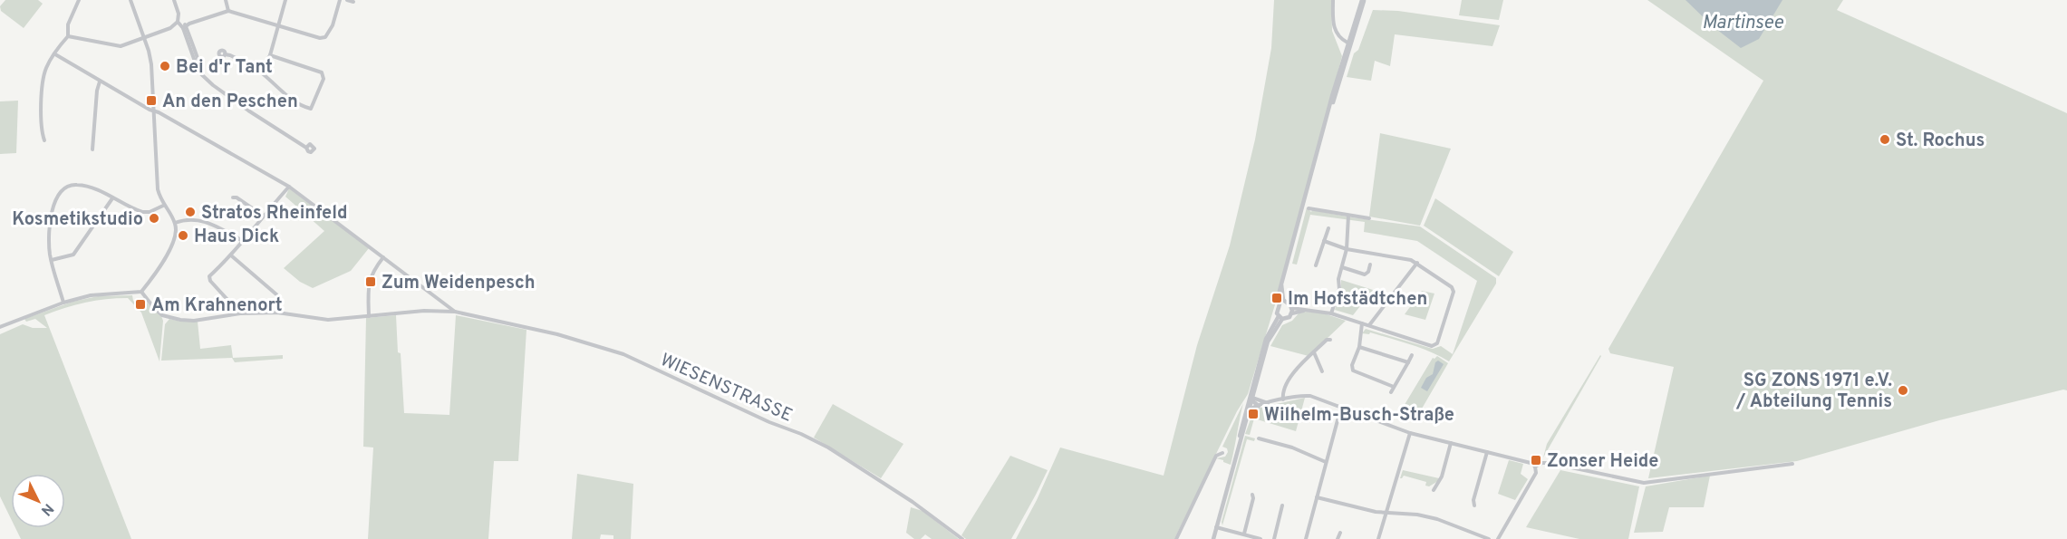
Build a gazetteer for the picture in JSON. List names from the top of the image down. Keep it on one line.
{"streets":{"street":["WIESENSTRASSE"]},"water":["Martinsee"],"places":{"other":["Bei d'r Tant","St. Rochus","Stratos Rheinfeld","Kosmetikstudio","Haus Dick","SG ZONS 1971 e.V. / Abteilung Tennis"],"transit":["An den Peschen","Zum Weidenpesch","Im Hofstädtchen","Am Krahnenort","Wilhelm-Busch-Straße","Zonser Heide"]},"north":"bottom right"}
